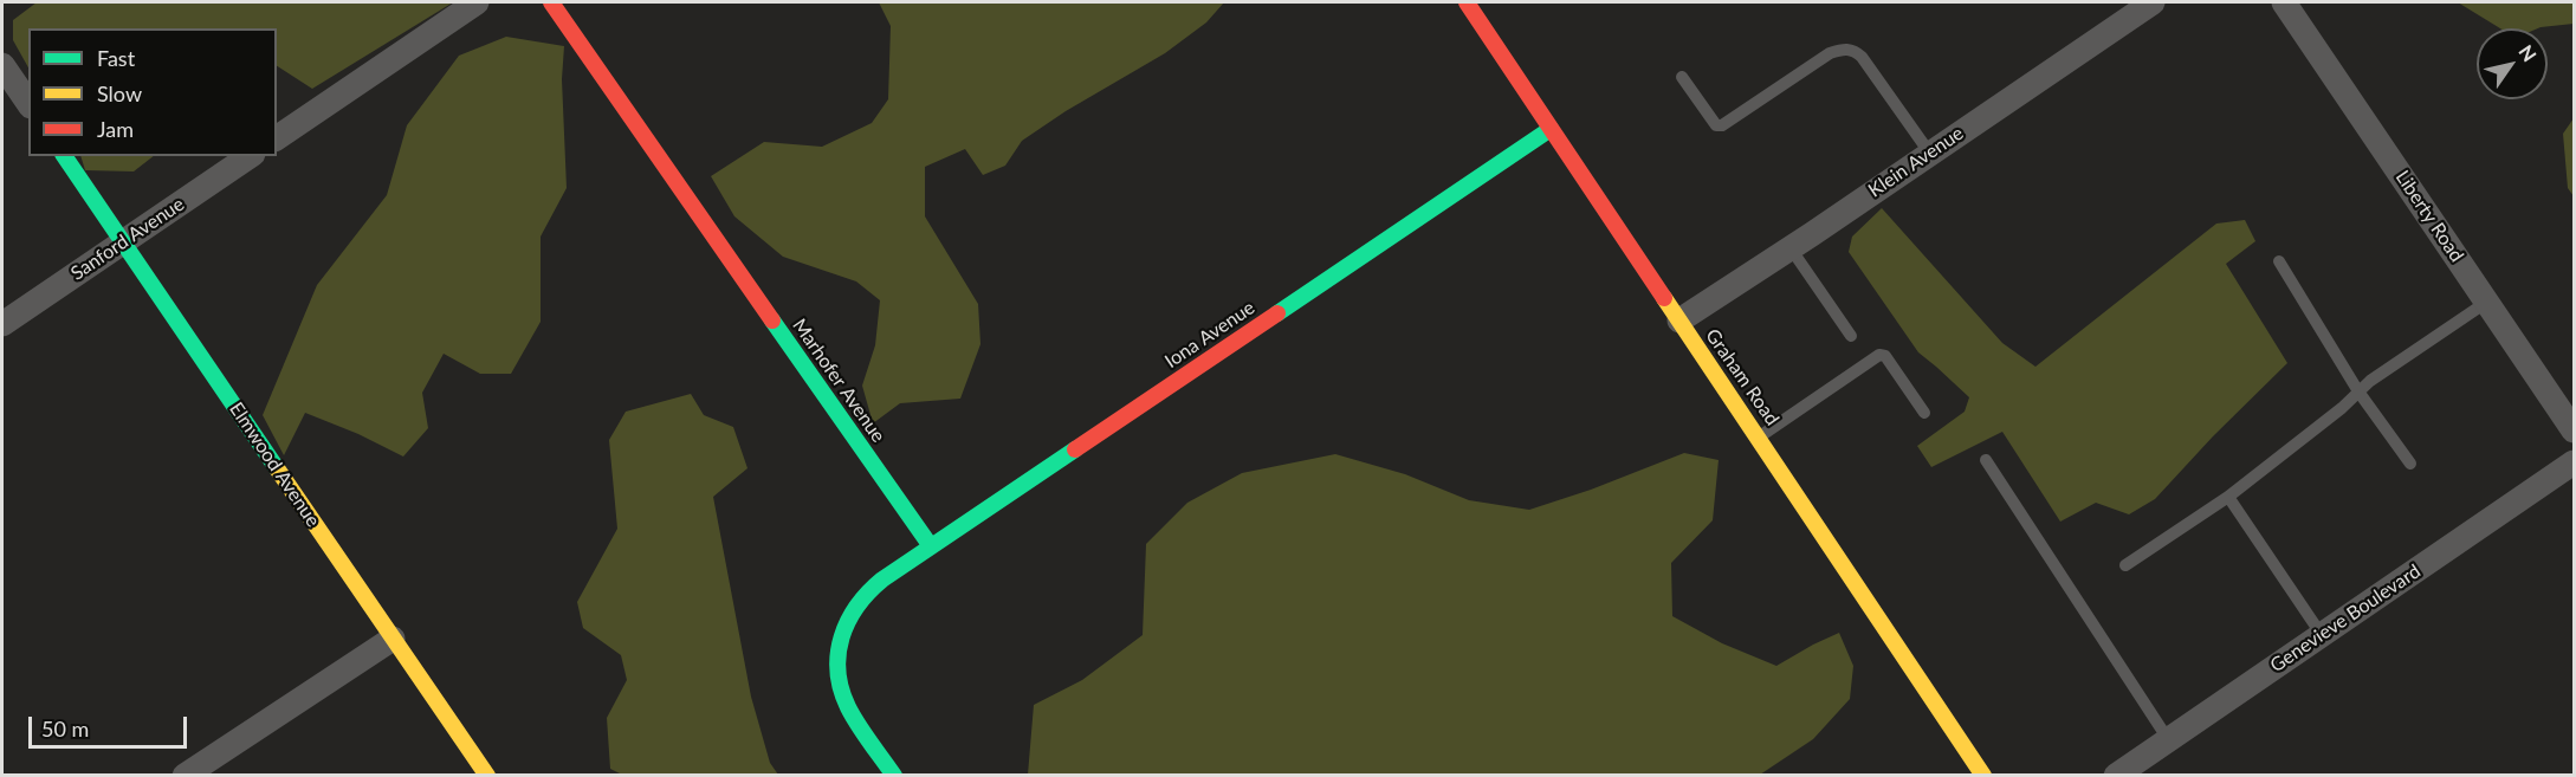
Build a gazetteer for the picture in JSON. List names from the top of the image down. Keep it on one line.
{"streets":{"street":["Klein Avenue","Liberty Road","Sanford Avenue","Iona Avenue","Graham Road","Marhofer Avenue","Elmwood Avenue","Genevieve Boulevard"]},"crossings":[["Klein Avenue","Graham Road"],["Sanford Avenue","Elmwood Avenue"],["Iona Avenue","Graham Road"],["Iona Avenue","Marhofer Avenue"]],"legend":["Fast","Slow","Jam"],"scale_bar":"50 m","north":"top right"}
